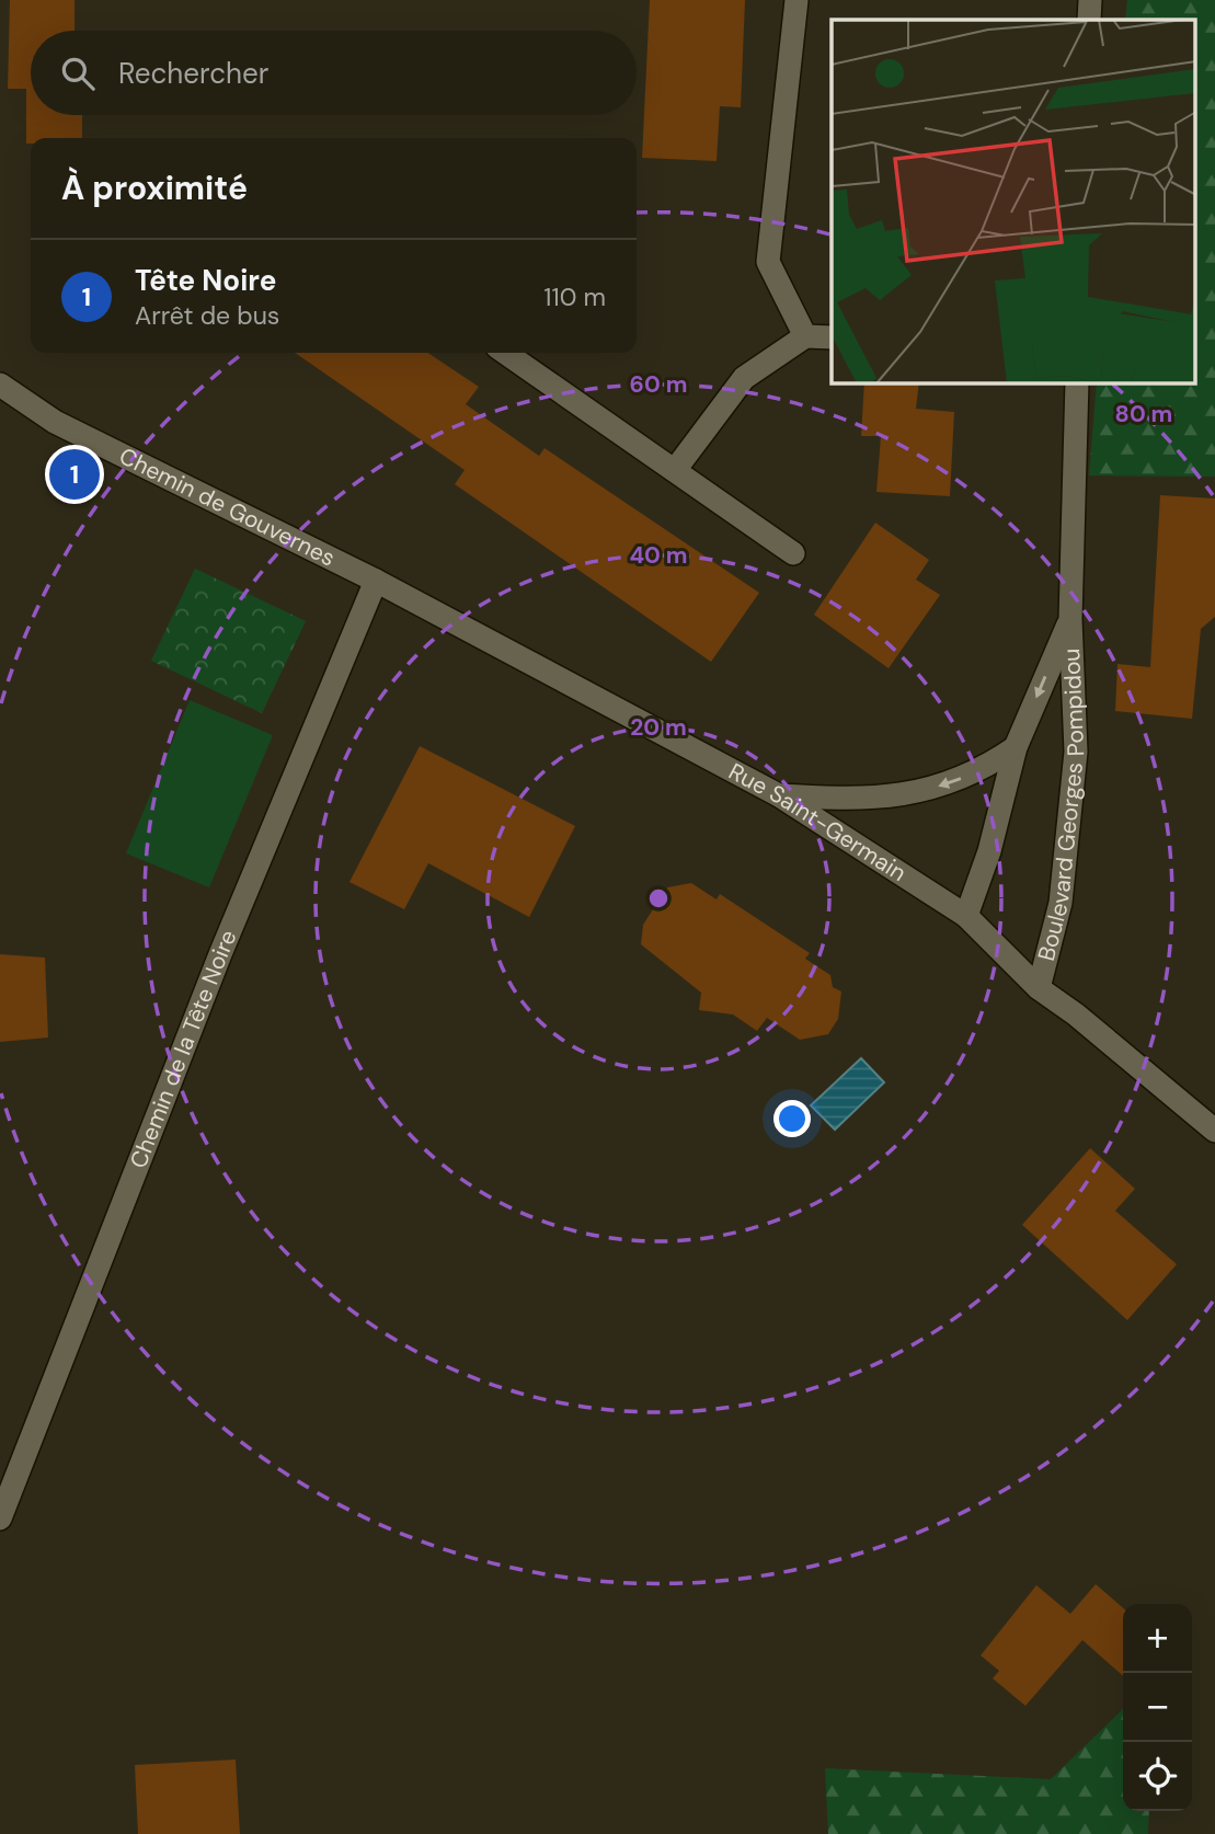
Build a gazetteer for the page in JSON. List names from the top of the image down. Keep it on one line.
{"streets":{"street":["Chemin de Gouvernes","Boulevard Georges Pompidou","Rue Saint-Germain","Chemin de la Tête Noire"]},"crossings":[["Chemin de Gouvernes","Rue Saint-Germain"],["Chemin de Gouvernes","Chemin de la Tête Noire"],["Boulevard Georges Pompidou","Rue Saint-Germain"],["Rue Saint-Germain","Chemin de la Tête Noire"]],"page":{"search":"Rechercher","heading":"À proximité","list":[{"mark":"1","name":"Tête Noire","note":"Arrêt de bus","value":"110 m"}],"pins":"1","map_buttons":["+","−"]},"rings":["60 m","80 m","40 m","20 m"]}
